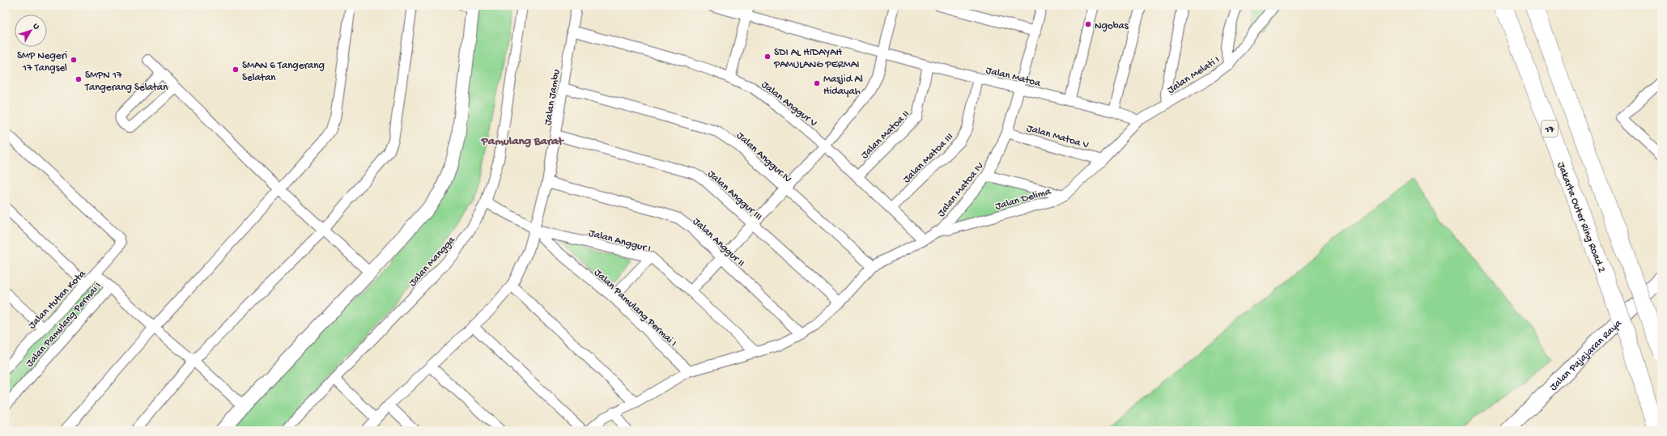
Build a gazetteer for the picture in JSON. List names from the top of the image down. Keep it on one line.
{"streets":{"highway":["17","Jakarta Outer Ring Road 2"],"main road":["Jalan Pajajaran Raya"],"street":["Jalan Melati I","Jalan Matoa","Jalan Jambu","Jalan Anggur V","Jalan Matoa II","Jalan Matoa V","Jalan Anggur IV","Jalan Matoa III","Jalan Matoa IV","Jalan Anggur III","Jalan Delima","Jalan Anggur I","Jalan Anggur II","Jalan Mangga","Jalan Hutan Kota","Jalan Pamulang Permai I"]},"crossings":[["Jalan Melati I","Jalan Matoa"],["Jalan Melati I","Jalan Delima"],["Jalan Matoa","Jalan Matoa II"],["Jalan Matoa","Jalan Matoa III"],["Jalan Matoa","Jalan Matoa IV"],["Jalan Matoa","Jalan Delima"],["Jalan Jambu","Jalan Anggur V"],["Jalan Jambu","Jalan Anggur IV"],["Jalan Jambu","Jalan Anggur III"],["Jalan Jambu","Jalan Anggur I"],["Jalan Jambu","Jalan Anggur II"],["Jalan Jambu","Jalan Pamulang Permai I"],["Jalan Anggur V","Jalan Matoa II"],["Jalan Anggur V","Jalan Matoa III"],["Jalan Anggur V","Jalan Delima"],["Jalan Matoa V","Jalan Matoa IV"],["Jalan Matoa V","Jalan Delima"],["Jalan Anggur IV","Jalan Delima"],["Jalan Matoa IV","Jalan Delima"],["Jalan Anggur I","Jalan Pamulang Permai I"]],"districts":["Pamulang Barat"],"places":["Ngobas","SDI AL HIDAYAH PAMULANG PERMAI","SMP Negeri 17 Tangsel","SMAN 6 Tangerang Selatan","SMPN 17 Tangerang Selatan","Masjid Al Hidayah"],"north":"top right"}
